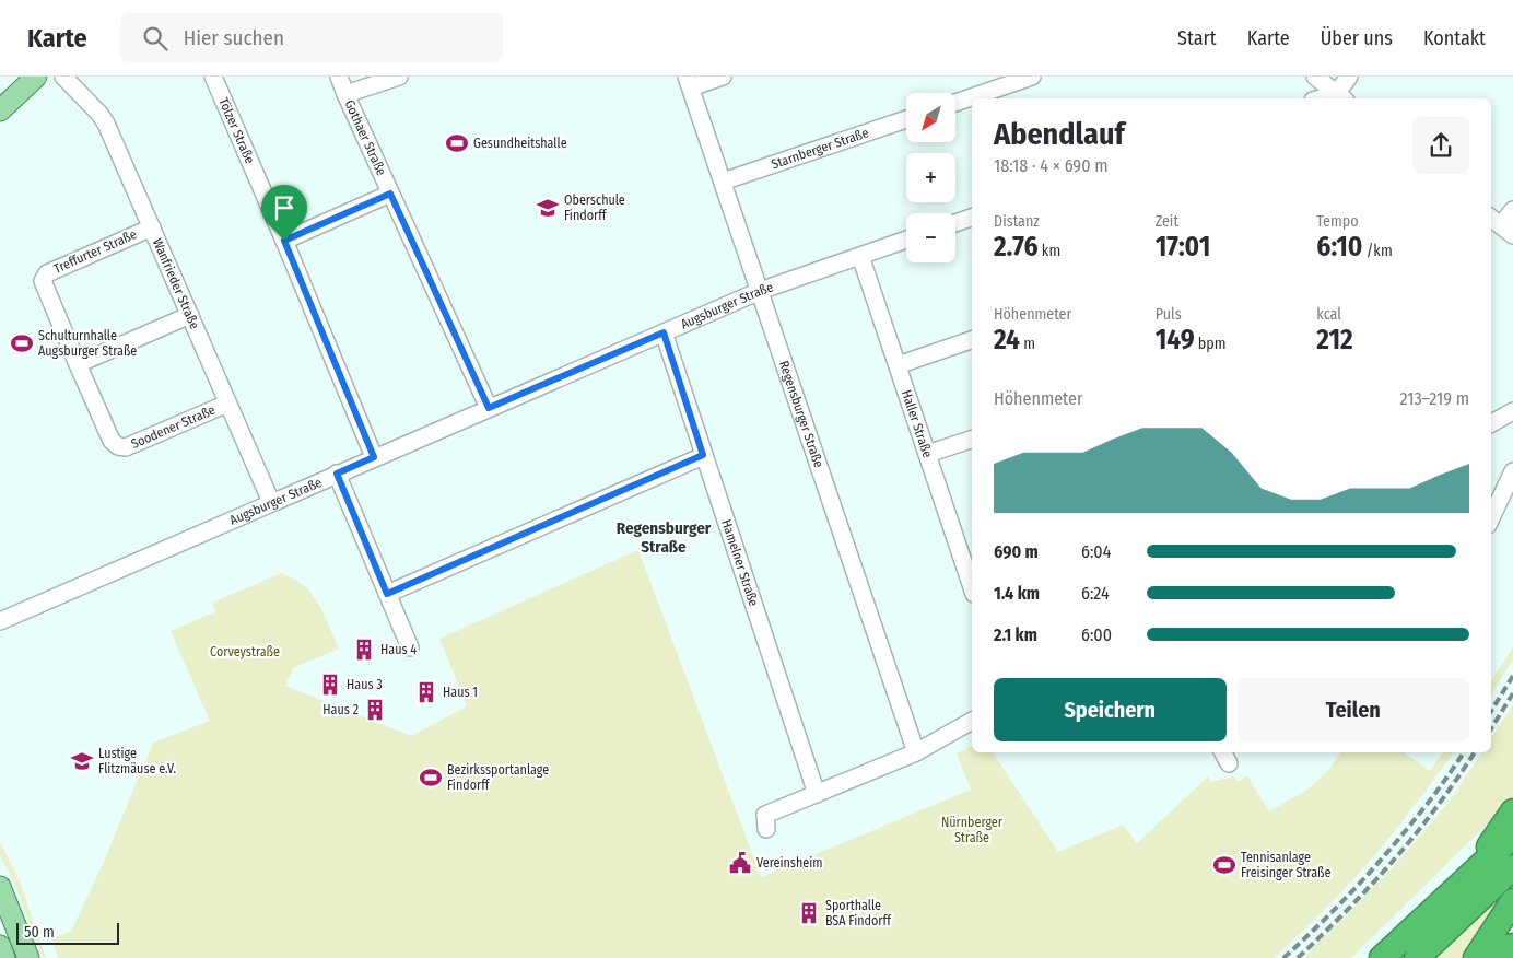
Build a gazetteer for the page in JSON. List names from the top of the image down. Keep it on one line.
{"streets":{"street":["Tölzer Straße","Gothaer Straße","Starnberger Straße","Treffurter Straße","Wanfrieder Straße","Augsburger Straße","Regensburger Straße","Haller Straße","Soodener Straße","Hamelner Straße"]},"crossings":[["Tölzer Straße","Augsburger Straße"],["Gothaer Straße","Augsburger Straße"],["Starnberger Straße","Regensburger Straße"],["Treffurter Straße","Wanfrieder Straße"],["Treffurter Straße","Soodener Straße"],["Wanfrieder Straße","Augsburger Straße"],["Wanfrieder Straße","Soodener Straße"],["Augsburger Straße","Regensburger Straße"],["Augsburger Straße","Haller Straße"],["Augsburger Straße","Hamelner Straße"]],"districts":["Regensburger Straße"],"parks":["Corveystraße","Nürnberger Straße"],"places":{"sports":["Gesundheitshalle","Schulturnhalle Augsburger Straße","Bezirkssportanlage Findorff","Tennisanlage Freisinger Straße"],"school or university":["Oberschule Findorff","Lustige Flitzmäuse e.V."],"building":["Haus 4","Haus 3","Haus 1","Haus 2","Sporthalle BSA Findorff"],"public building":["Vereinsheim"]},"scale_bar":"50 m","north":"bottom left","page":{"header":"Karte","search":"Hier suchen","nav":["Start","Karte","Über uns","Kontakt"],"map_buttons":["+","−"],"heading":["Abendlauf","18:18 · 4 × 690 m"],"stats":[["Distanz","2.76 km"],["Zeit","17:01"],["Tempo","6:10 /km"],["Höhenmeter","24 m"],["Puls","149 bpm"],["kcal","212"]],"chart":["Höhenmeter","213–219 m"],"list":[{"name":"690 m","note":"6:04"},{"name":"1.4 km","note":"6:24"},{"name":"2.1 km","note":"6:00"}],"buttons":["Speichern","Teilen"],"scale":"50 m"}}
